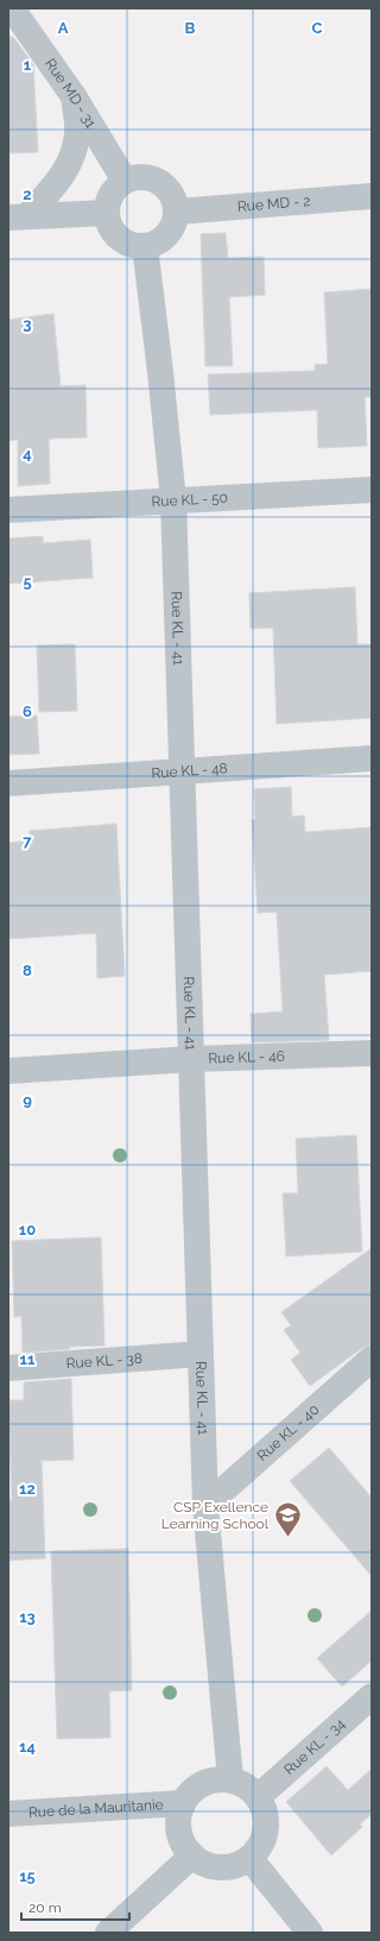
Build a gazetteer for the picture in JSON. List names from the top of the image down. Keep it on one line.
{"streets":{"street":["Rue MD - 31","Rue MD - 2","Rue KL - 50","Rue KL - 41","Rue KL - 48","Rue KL - 46","Rue KL - 38","Rue KL - 40","Rue KL - 34","Rue de la Mauritanie"]},"crossings":[["Rue MD - 31","Rue MD - 2"],["Rue MD - 31","Rue KL - 41"],["Rue MD - 2","Rue KL - 41"],["Rue KL - 50","Rue KL - 41"],["Rue KL - 41","Rue KL - 48"],["Rue KL - 41","Rue KL - 46"],["Rue KL - 41","Rue KL - 38"],["Rue KL - 41","Rue KL - 40"],["Rue KL - 41","Rue KL - 34"],["Rue KL - 41","Rue de la Mauritanie"],["Rue KL - 34","Rue de la Mauritanie"]],"places":{"school or university":["CSP Exellence Learning School"]},"scale_bar":"20 m","grid":{"columns":["A","B","C"],"rows":["1","2","3","4","5","6","7","8","9","10","11","12","13","14","15"]}}
